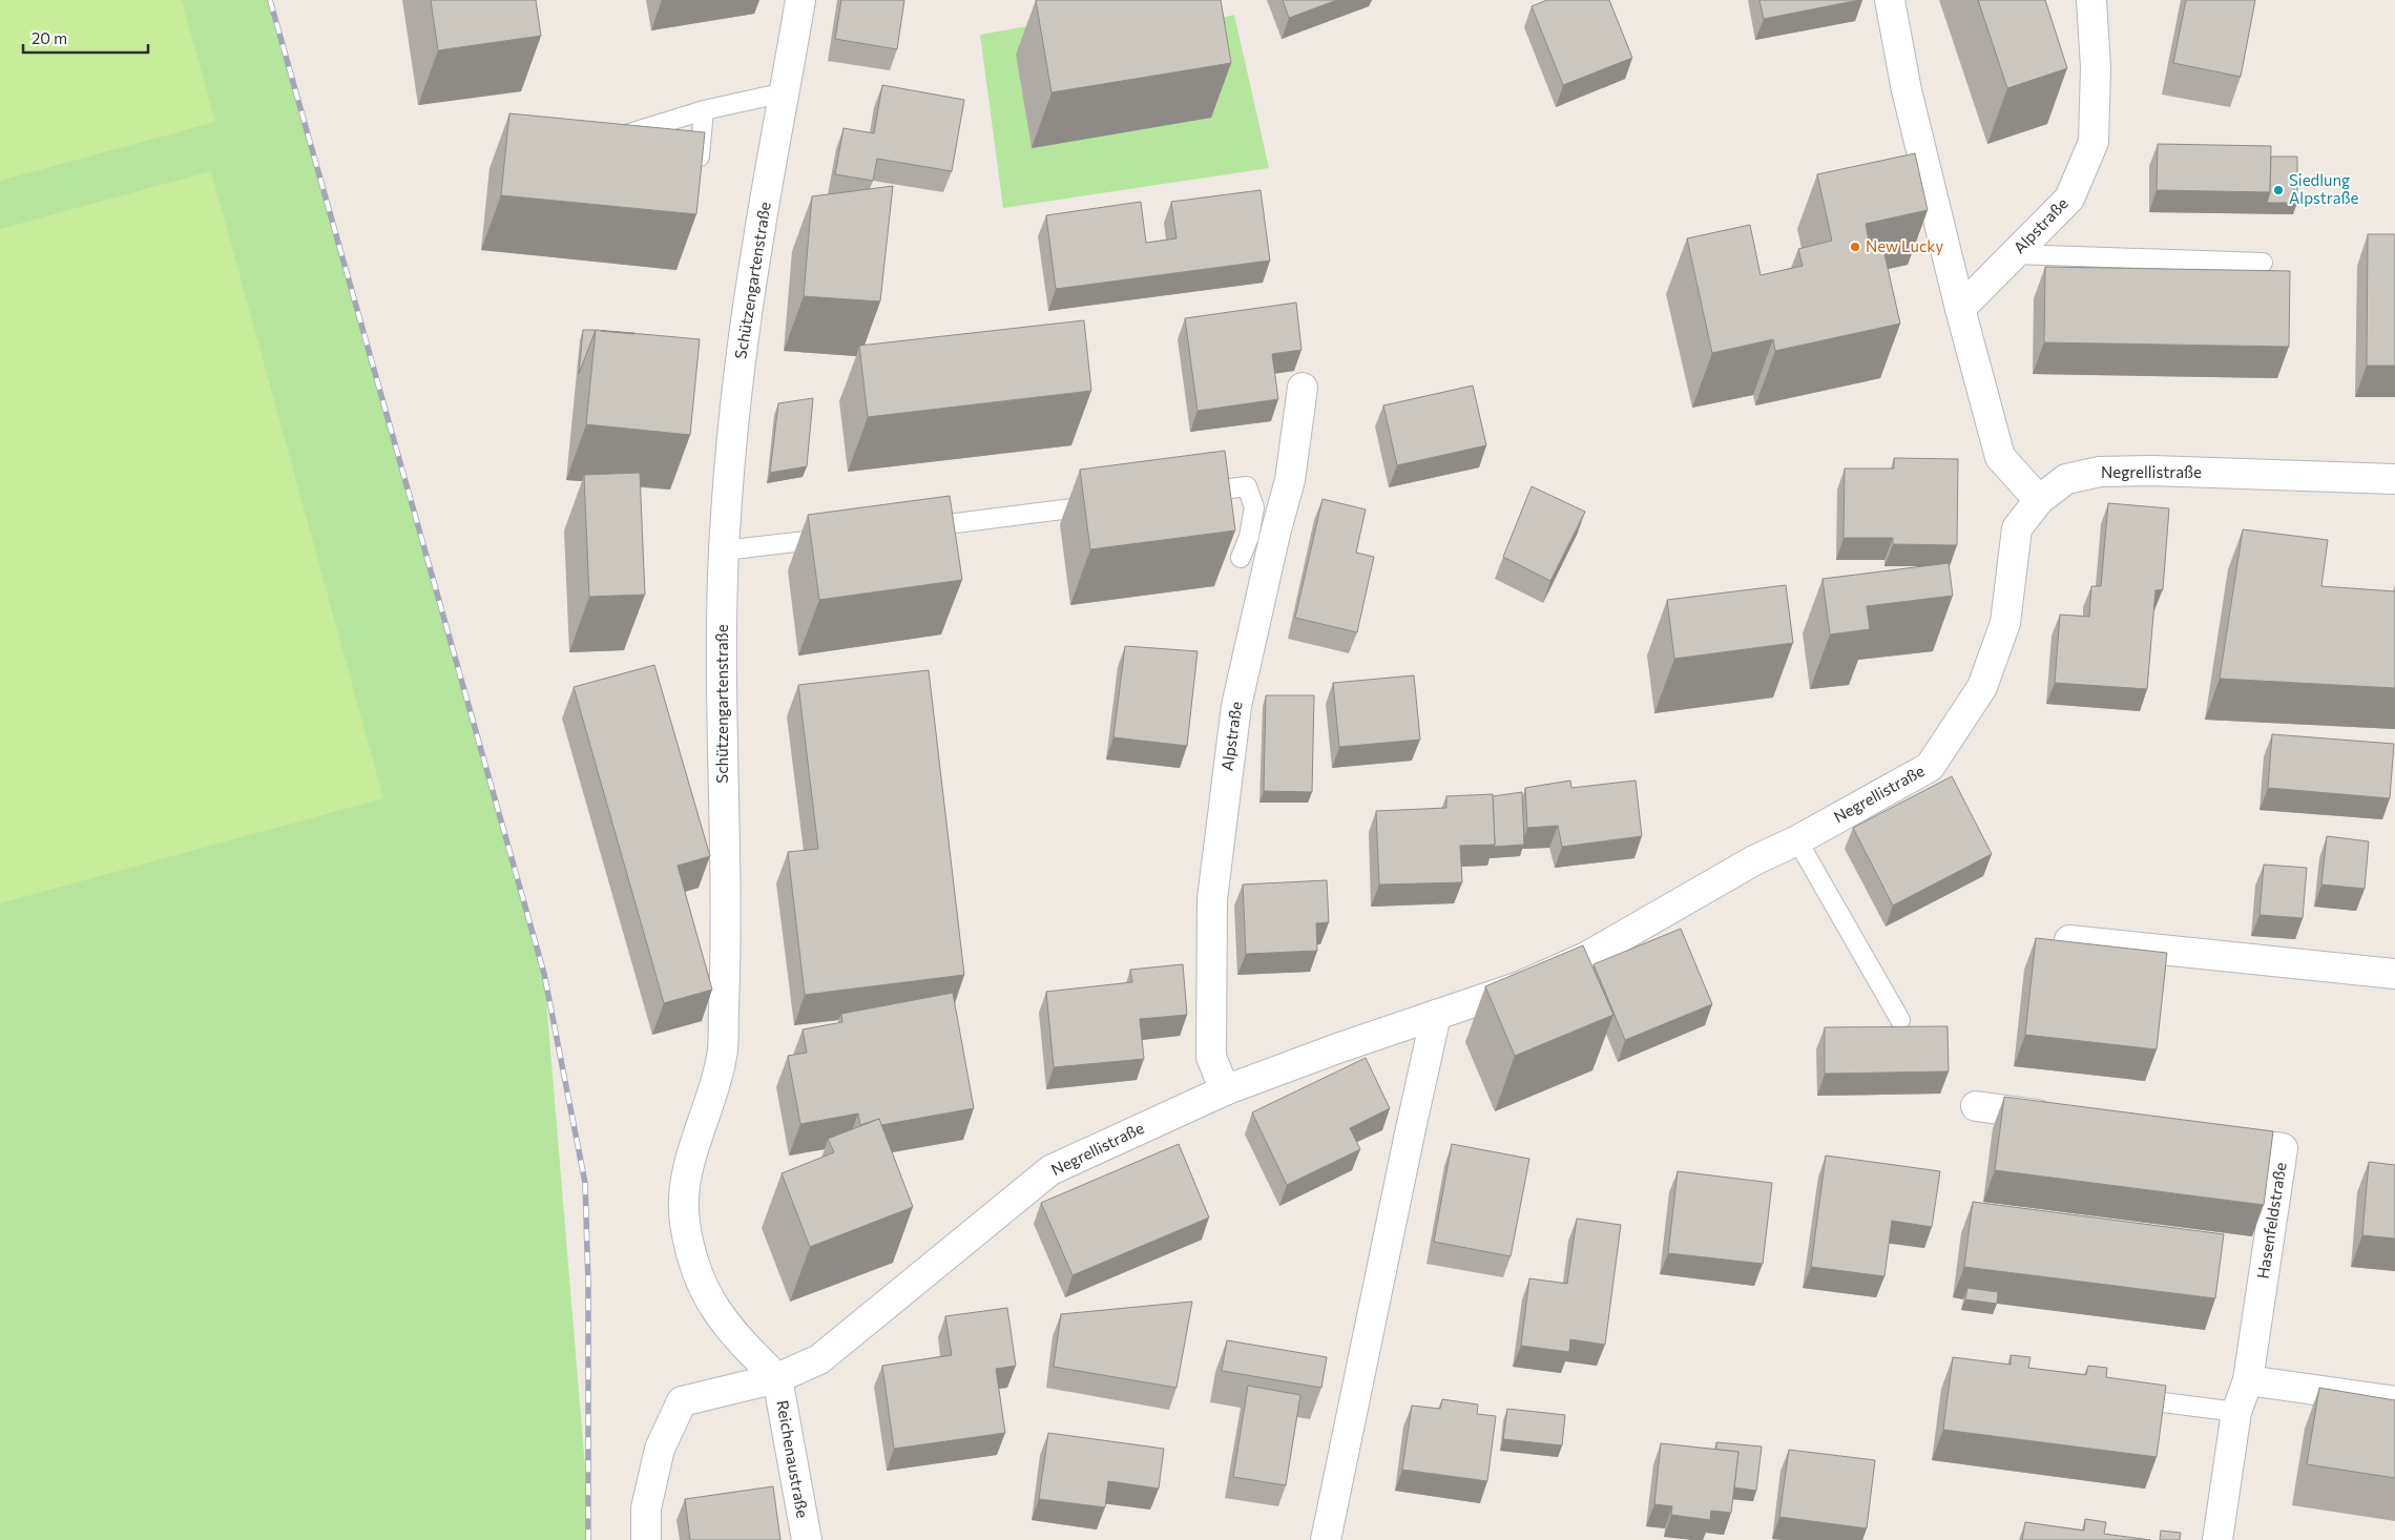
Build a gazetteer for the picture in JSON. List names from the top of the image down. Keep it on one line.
{"streets":{"street":["Alpstraße","Schützengartenstraße","Negrellistraße","Hasenfeldstraße","Reichenaustraße"]},"crossings":[["Alpstraße","Negrellistraße"],["Schützengartenstraße","Negrellistraße"],["Schützengartenstraße","Reichenaustraße"],["Negrellistraße","Reichenaustraße"]],"places":["Siedlung Alpstraße","New Lucky"],"scale_bar":"20 m"}
